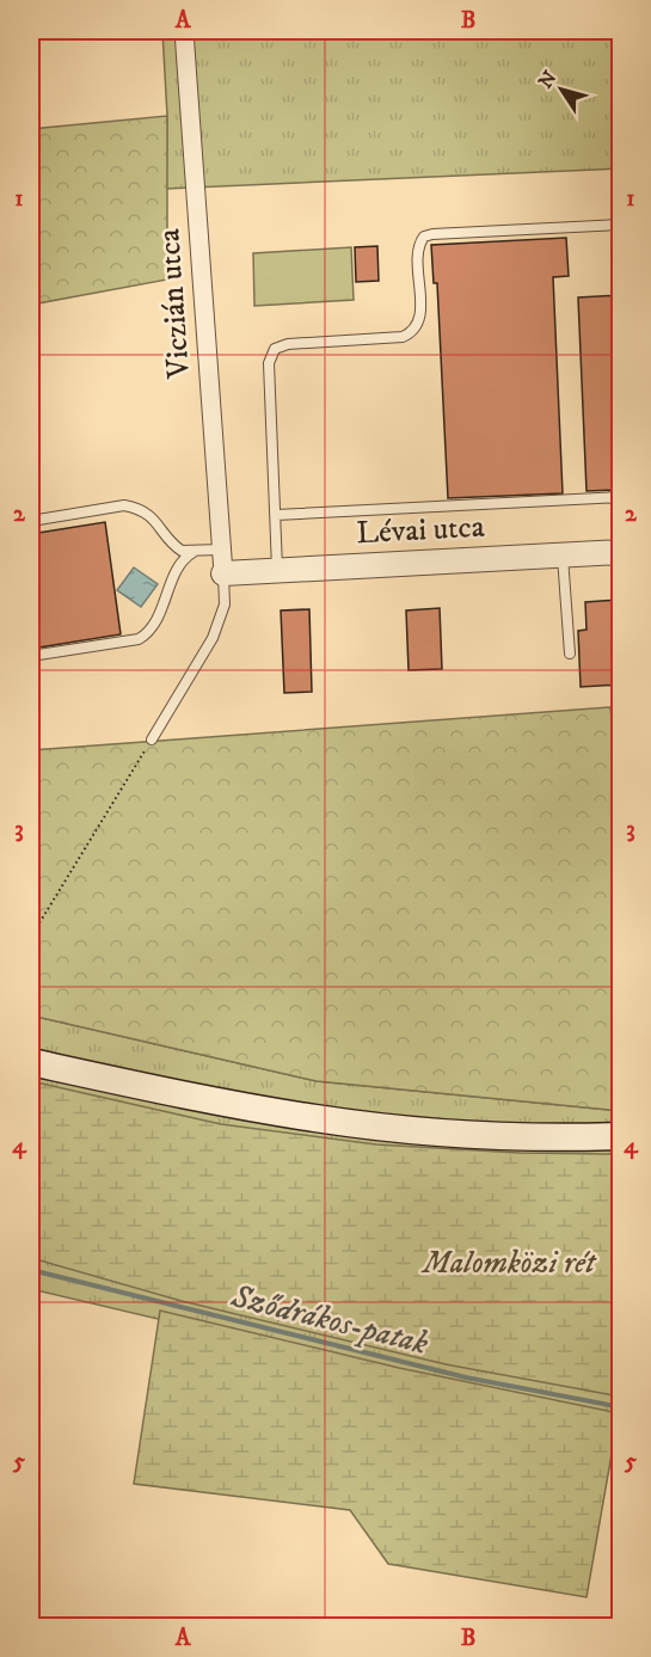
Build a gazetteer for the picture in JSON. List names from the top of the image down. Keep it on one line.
{"streets":{"street":["Viczián utca","Lévai utca"]},"crossings":[["Viczián utca","Lévai utca"]],"water":["Sződrákos-patak"],"parks":["Malomközi rét"],"north":"top left","grid":{"columns":["A","B"],"rows":["1","2","3","4","5"]}}
